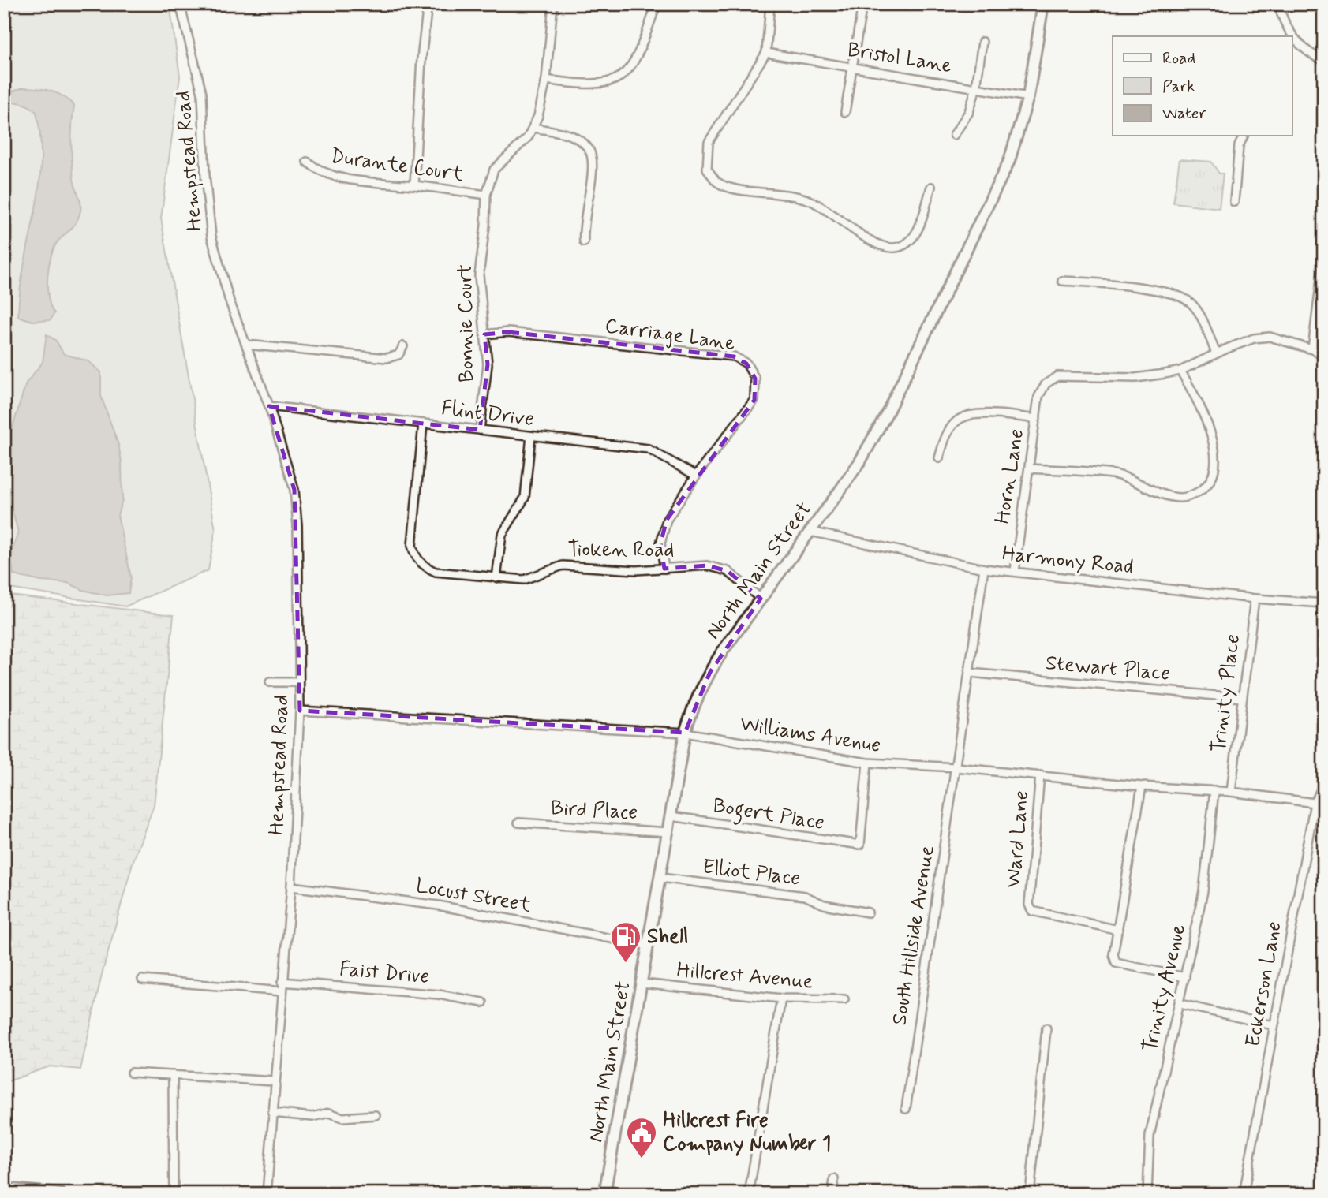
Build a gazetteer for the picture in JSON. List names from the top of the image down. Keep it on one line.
{"streets":{"main road":["North Main Street"],"street":["Bristol Lane","Hempstead Road","Durante Court","Bonnie Court","Carriage Lane","Flint Drive","Horn Lane","Tioken Road","Harmony Road","Stewart Place","Trinity Place","Williams Avenue","Bird Place","Bogert Place","Ward Lane","Elliot Place","Locust Street","South Hillside Avenue","Faist Drive","Hillcrest Avenue","Eckerson Lane","Trinity Avenue"]},"crossings":[["Bristol Lane","North Main Street"],["Hempstead Road","Flint Drive"],["Hempstead Road","Williams Avenue"],["Hempstead Road","Locust Street"],["Hempstead Road","Faist Drive"],["Durante Court","Bonnie Court"],["Bonnie Court","Carriage Lane"],["Bonnie Court","Flint Drive"],["Carriage Lane","Flint Drive"],["Carriage Lane","Tioken Road"],["Flint Drive","Tioken Road"],["Horn Lane","Harmony Road"],["Tioken Road","North Main Street"],["Harmony Road","North Main Street"],["Harmony Road","Trinity Place"],["Harmony Road","South Hillside Avenue"],["North Main Street","Williams Avenue"],["North Main Street","Bird Place"],["North Main Street","Bogert Place"],["North Main Street","Elliot Place"],["North Main Street","Locust Street"],["North Main Street","Hillcrest Avenue"],["Stewart Place","Trinity Place"],["Stewart Place","South Hillside Avenue"],["Trinity Place","Williams Avenue"],["Williams Avenue","Bogert Place"],["Williams Avenue","Ward Lane"],["Williams Avenue","South Hillside Avenue"],["Williams Avenue","Eckerson Lane"],["Williams Avenue","Trinity Avenue"]],"places":{"fuel station":["Shell"],"public building":["Hillcrest Fire Company Number 1"]},"legend":["Road","Park","Water"]}
